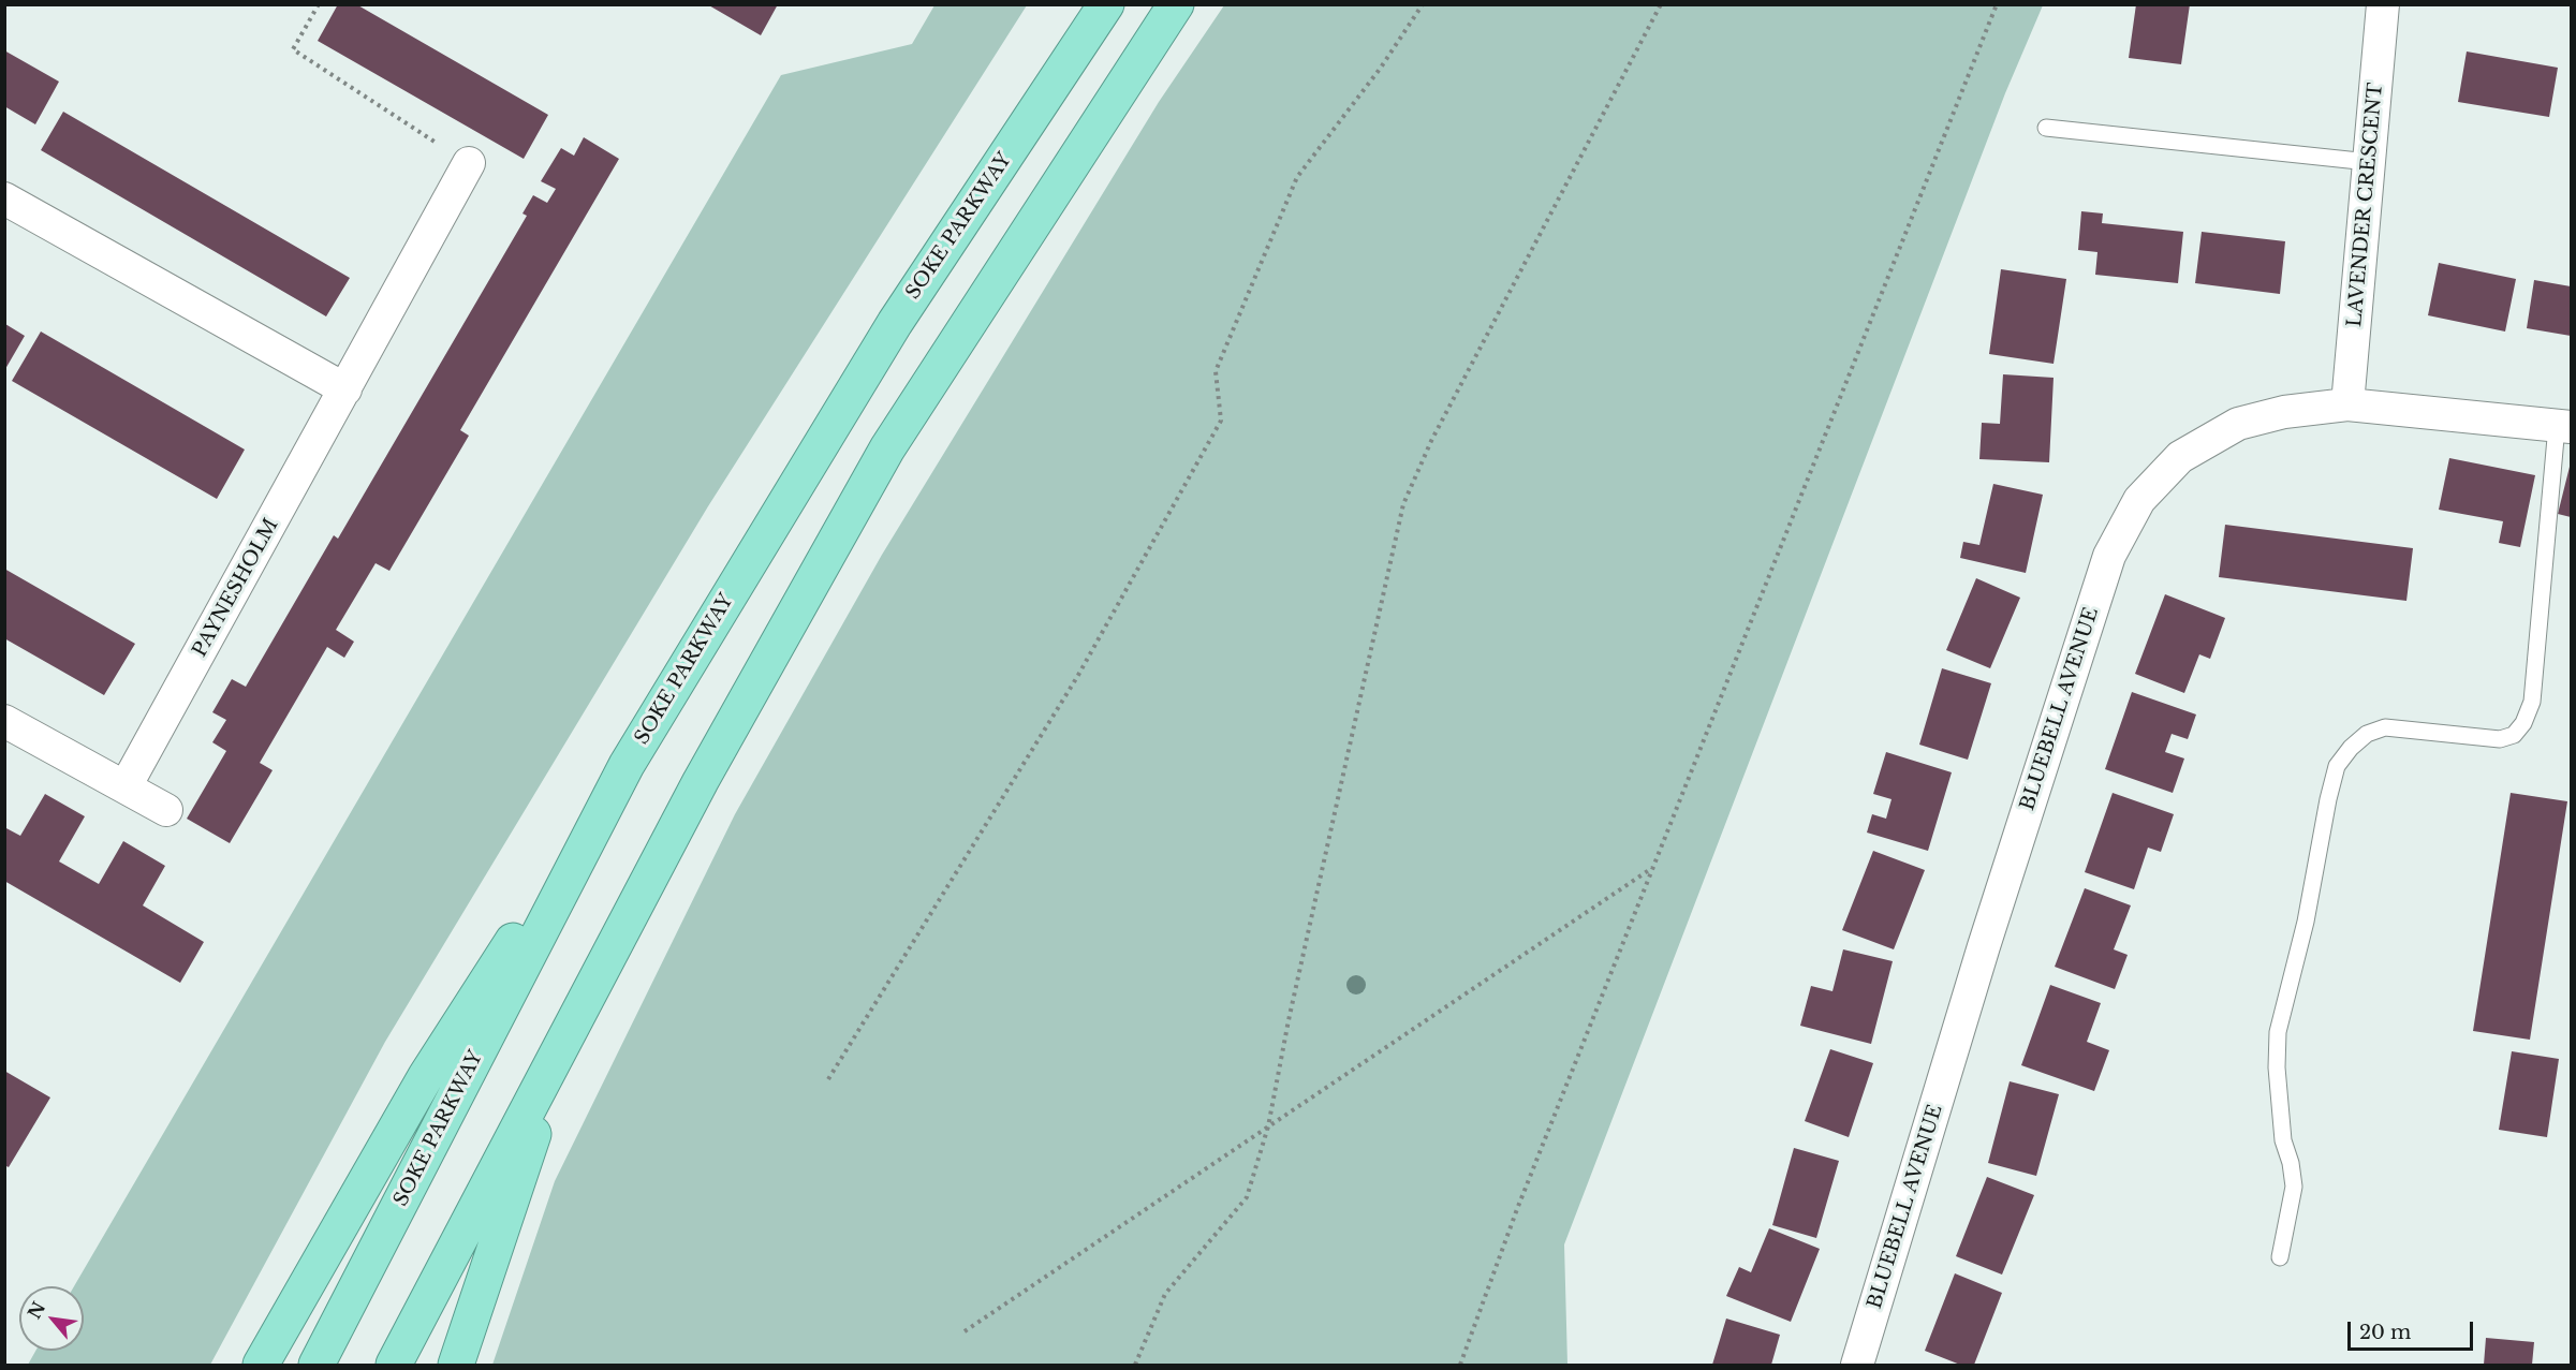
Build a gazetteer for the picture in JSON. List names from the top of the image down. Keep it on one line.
{"streets":{"highway":["SOKE PARKWAY"],"street":["LAVENDER CRESCENT","PAYNESHOLM","BLUEBELL AVENUE"]},"crossings":[["LAVENDER CRESCENT","BLUEBELL AVENUE"]],"scale_bar":"20 m","north":"top left"}
